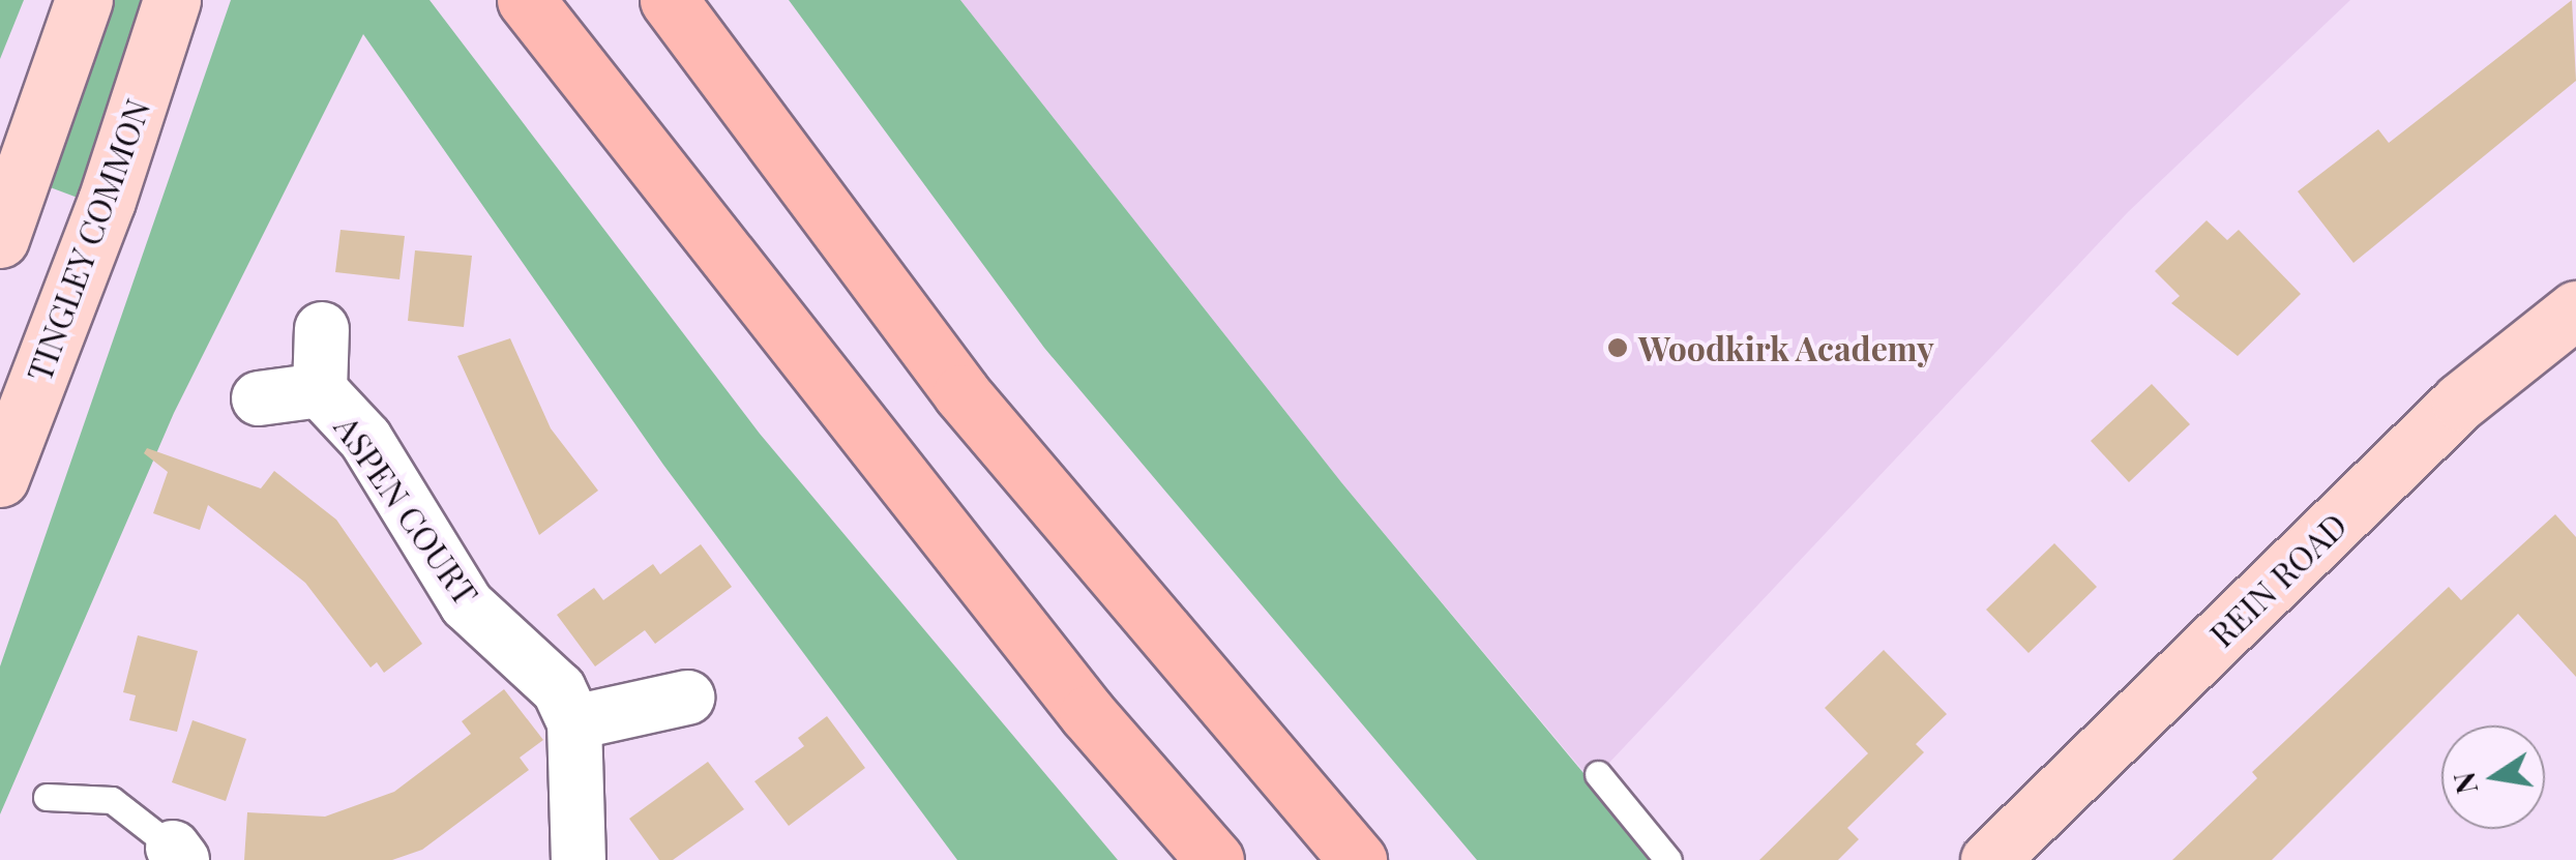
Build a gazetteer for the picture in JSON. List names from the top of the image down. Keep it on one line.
{"streets":{"main road":["TINGLEY COMMON","REIN ROAD"],"street":["ASPEN COURT"]},"places":["Woodkirk Academy"],"north":"left"}
